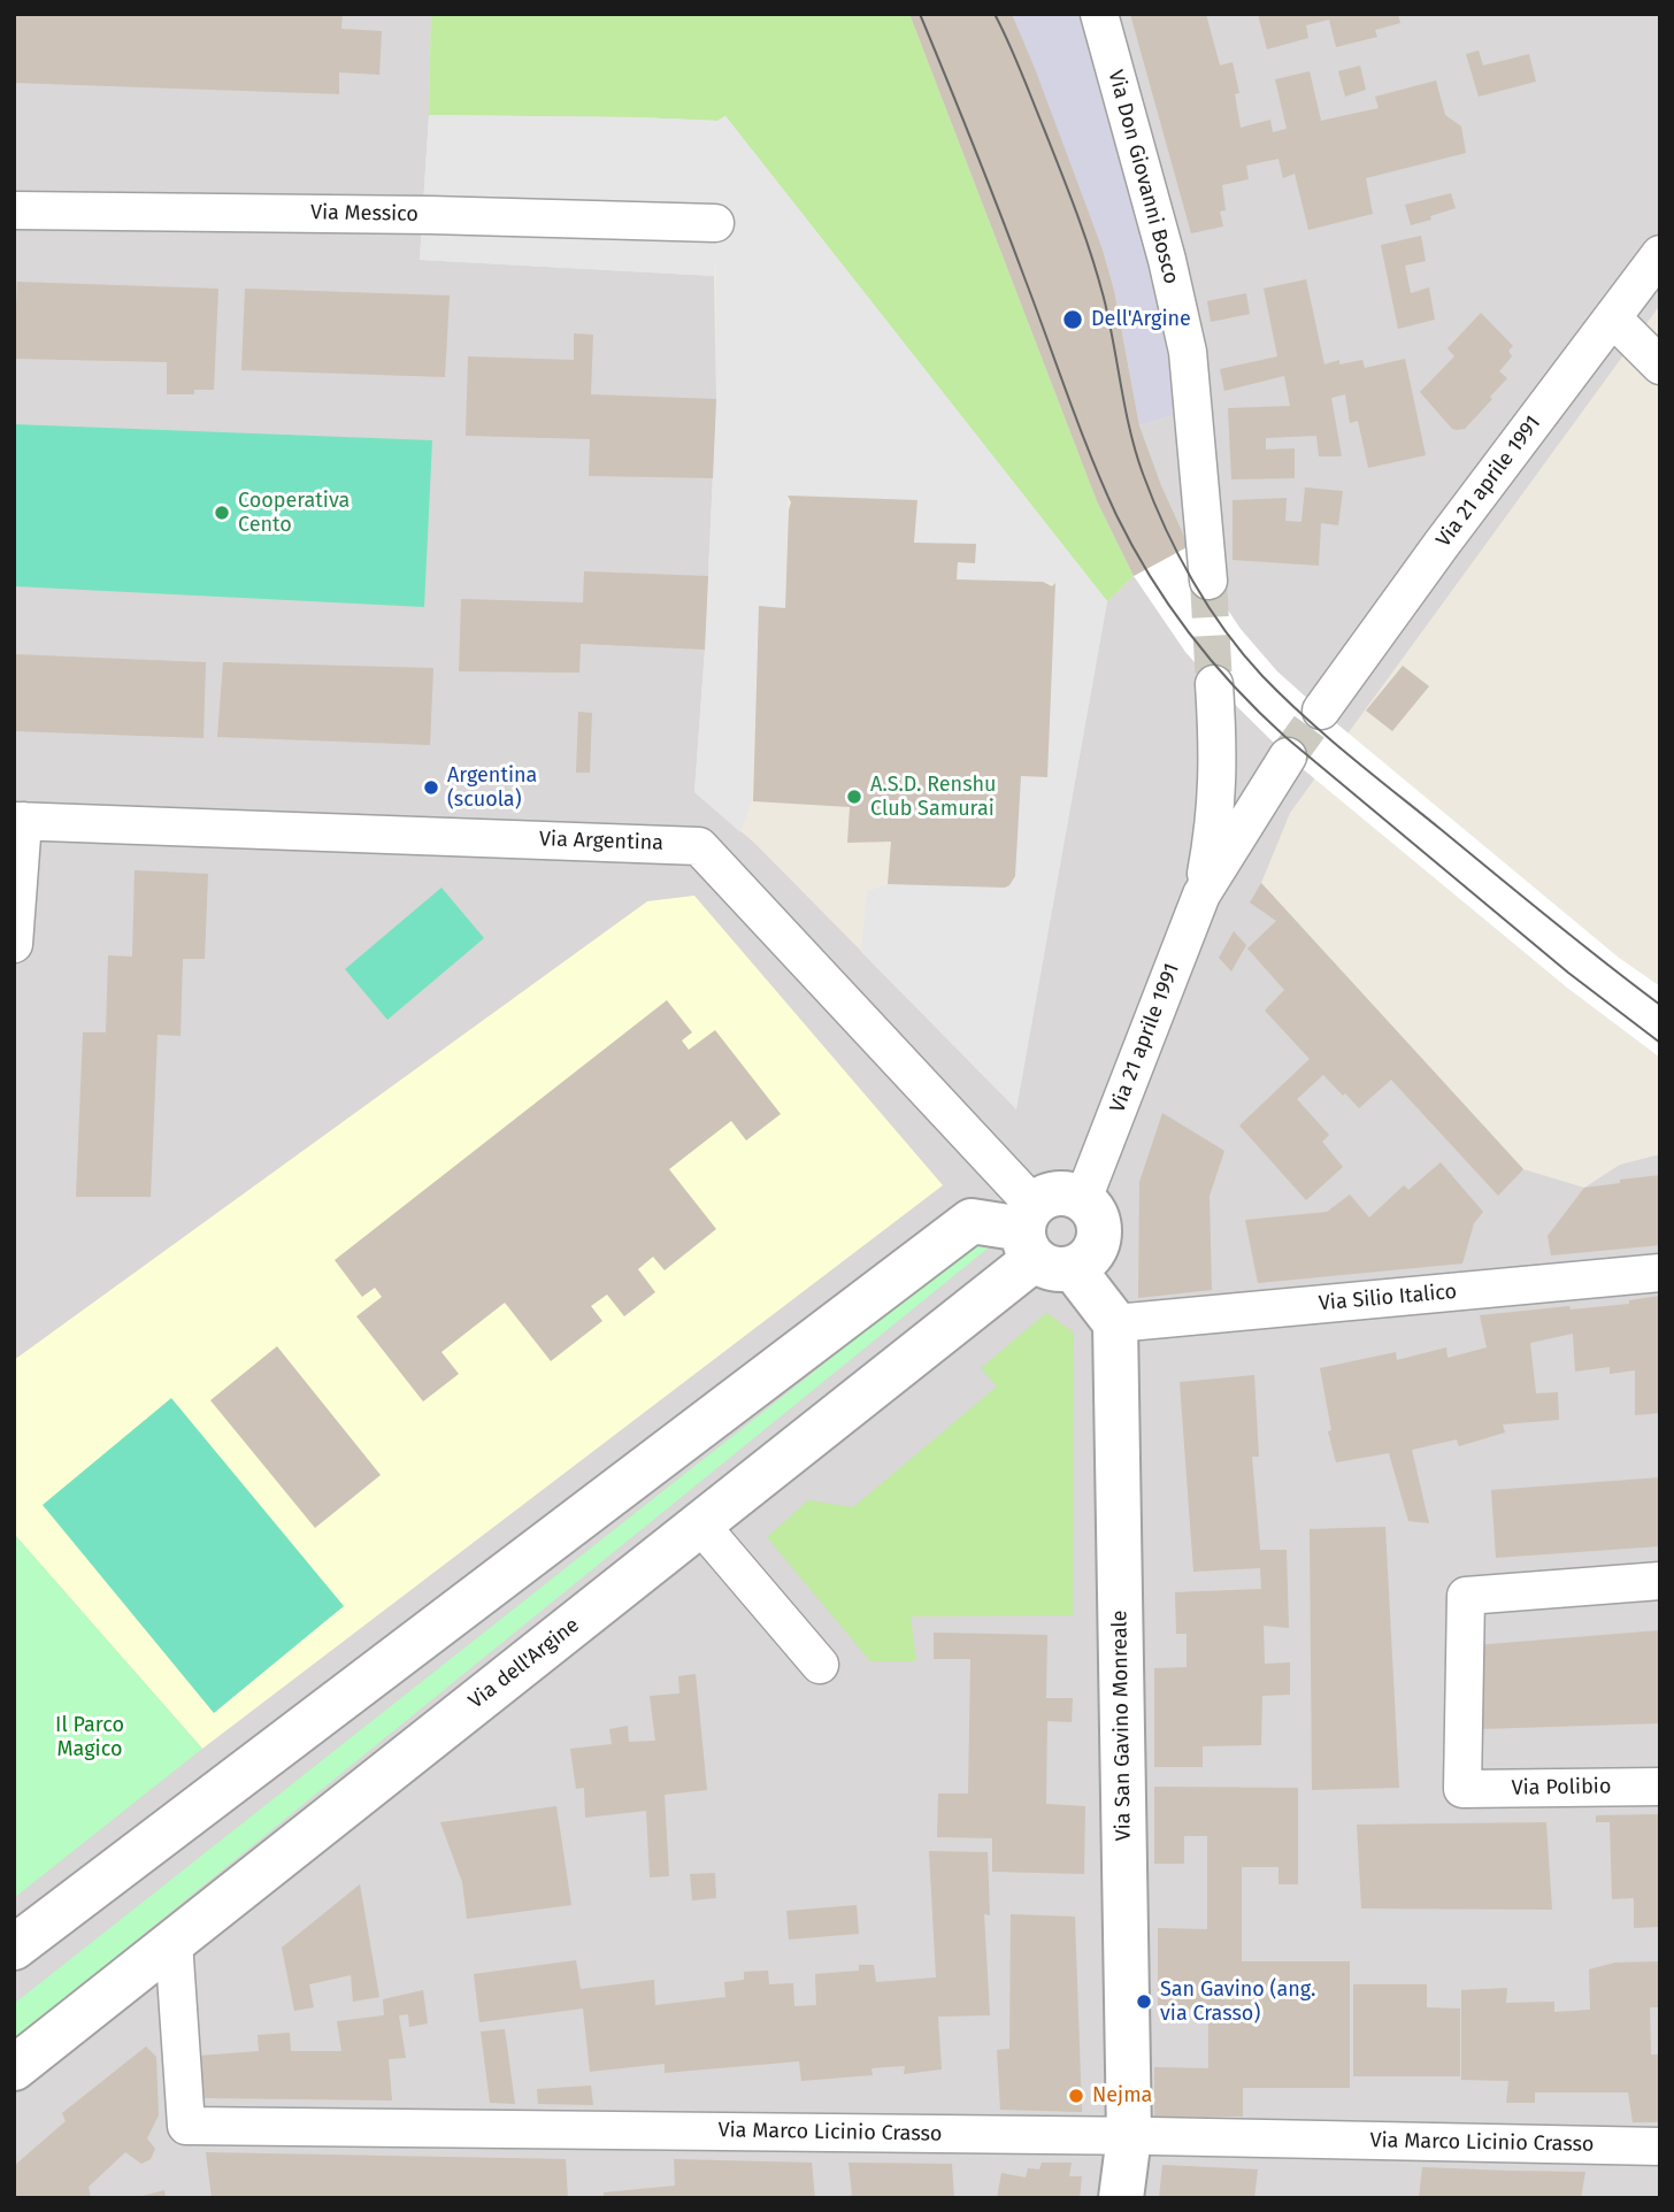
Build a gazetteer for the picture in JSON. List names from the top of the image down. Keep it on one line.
{"streets":{"street":["Via Don Giovanni Bosco","Via Messico","Via 21 aprile 1991","Via Argentina","Via Silio Italico","Via dell'Argine","Via San Gavino Monreale","Via Polibio","Via Marco Licinio Crasso"]},"crossings":[["Via 21 aprile 1991","Via Argentina"],["Via 21 aprile 1991","Via dell'Argine"],["Via Argentina","Via dell'Argine"],["Via Silio Italico","Via San Gavino Monreale"],["Via dell'Argine","Via Marco Licinio Crasso"],["Via San Gavino Monreale","Via Marco Licinio Crasso"]],"parks":["Il Parco Magico"],"places":["Dell'Argine","Cooperativa Cento","Argentina (scuola)","A.S.D. Renshu Club Samurai","San Gavino (ang. via Crasso)","Nejma"]}
